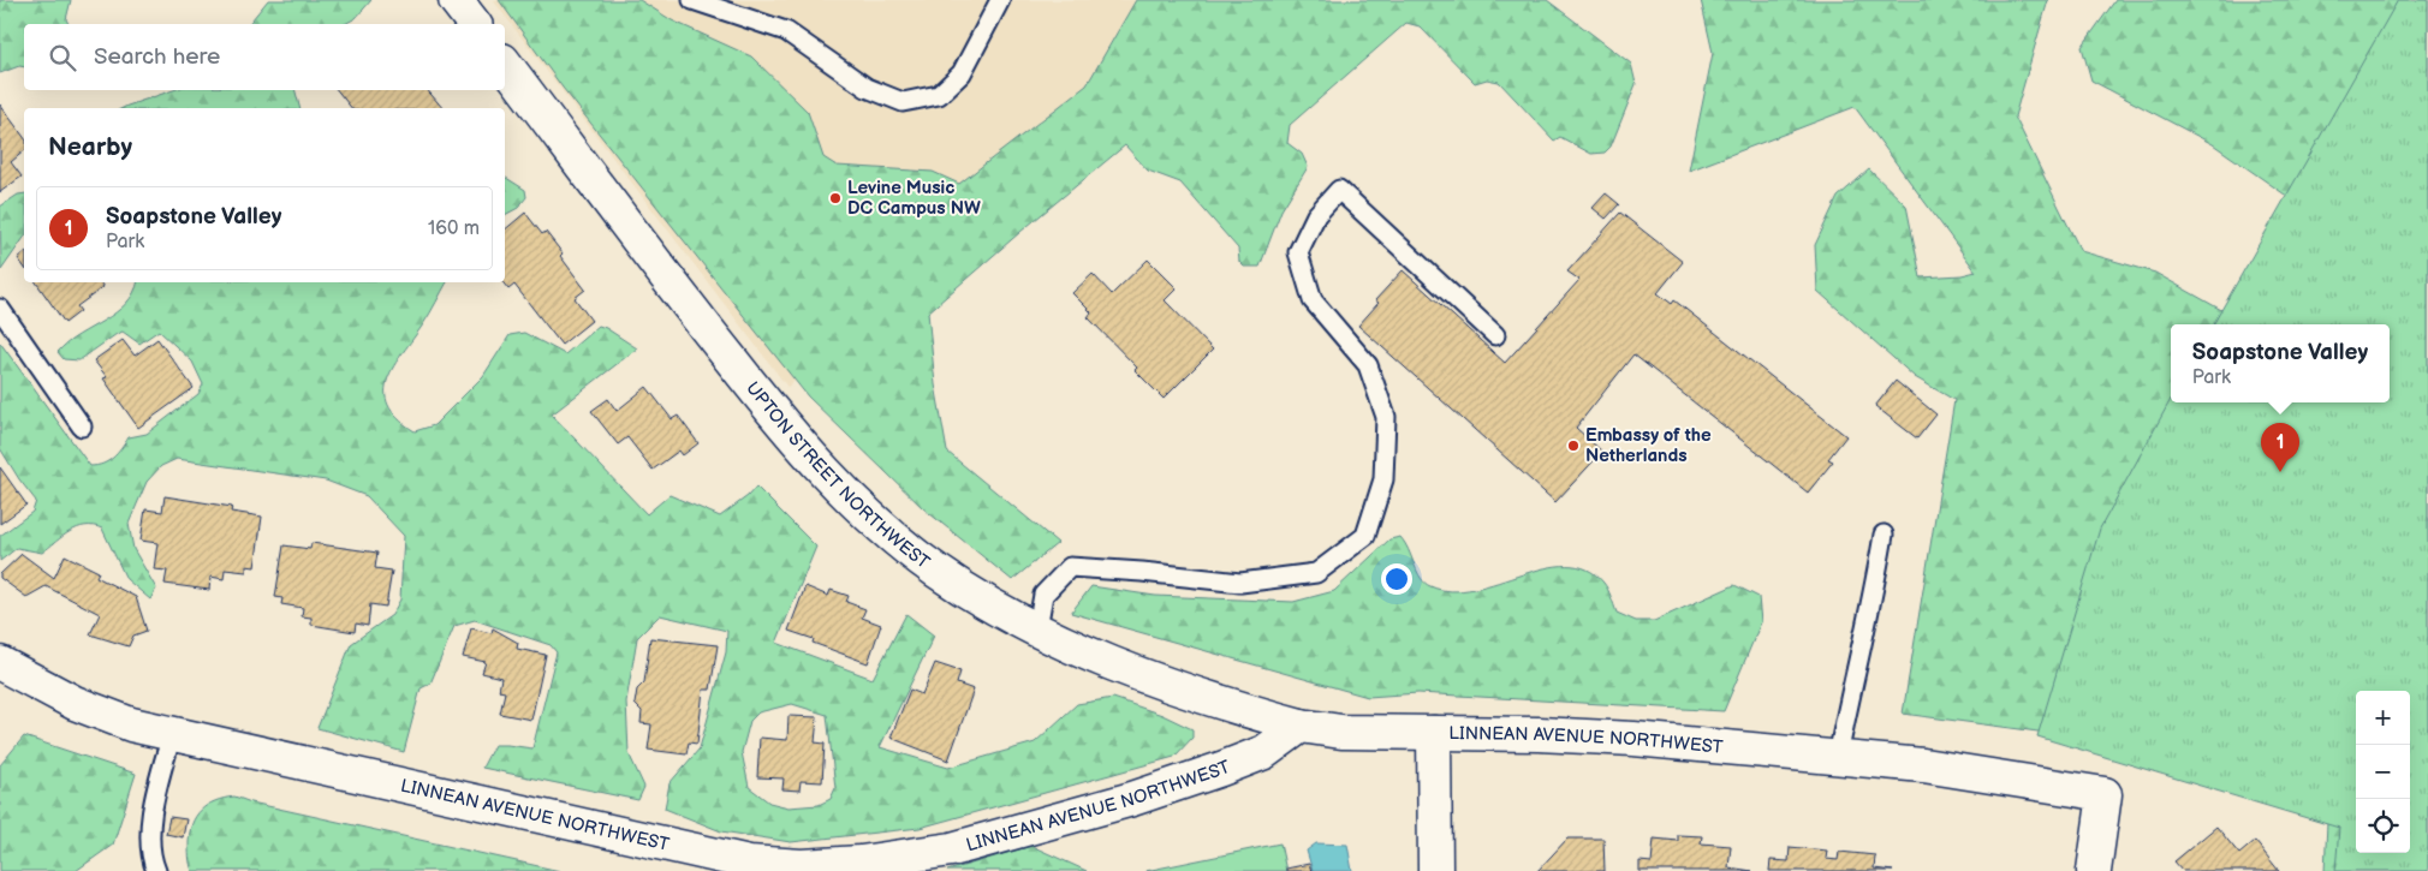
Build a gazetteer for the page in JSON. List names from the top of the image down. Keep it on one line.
{"streets":{"street":["UPTON STREET NORTHWEST","LINNEAN AVENUE NORTHWEST"]},"crossings":[["UPTON STREET NORTHWEST","LINNEAN AVENUE NORTHWEST"]],"places":["Levine Music DC Campus NW","Embassy of the Netherlands"],"page":{"search":"Search here","heading":"Nearby","list":[{"mark":"1","name":"Soapstone Valley","note":"Park","value":"160 m"}],"popup":["Soapstone Valley","Park"],"pins":"1","map_buttons":["+","−"]}}
